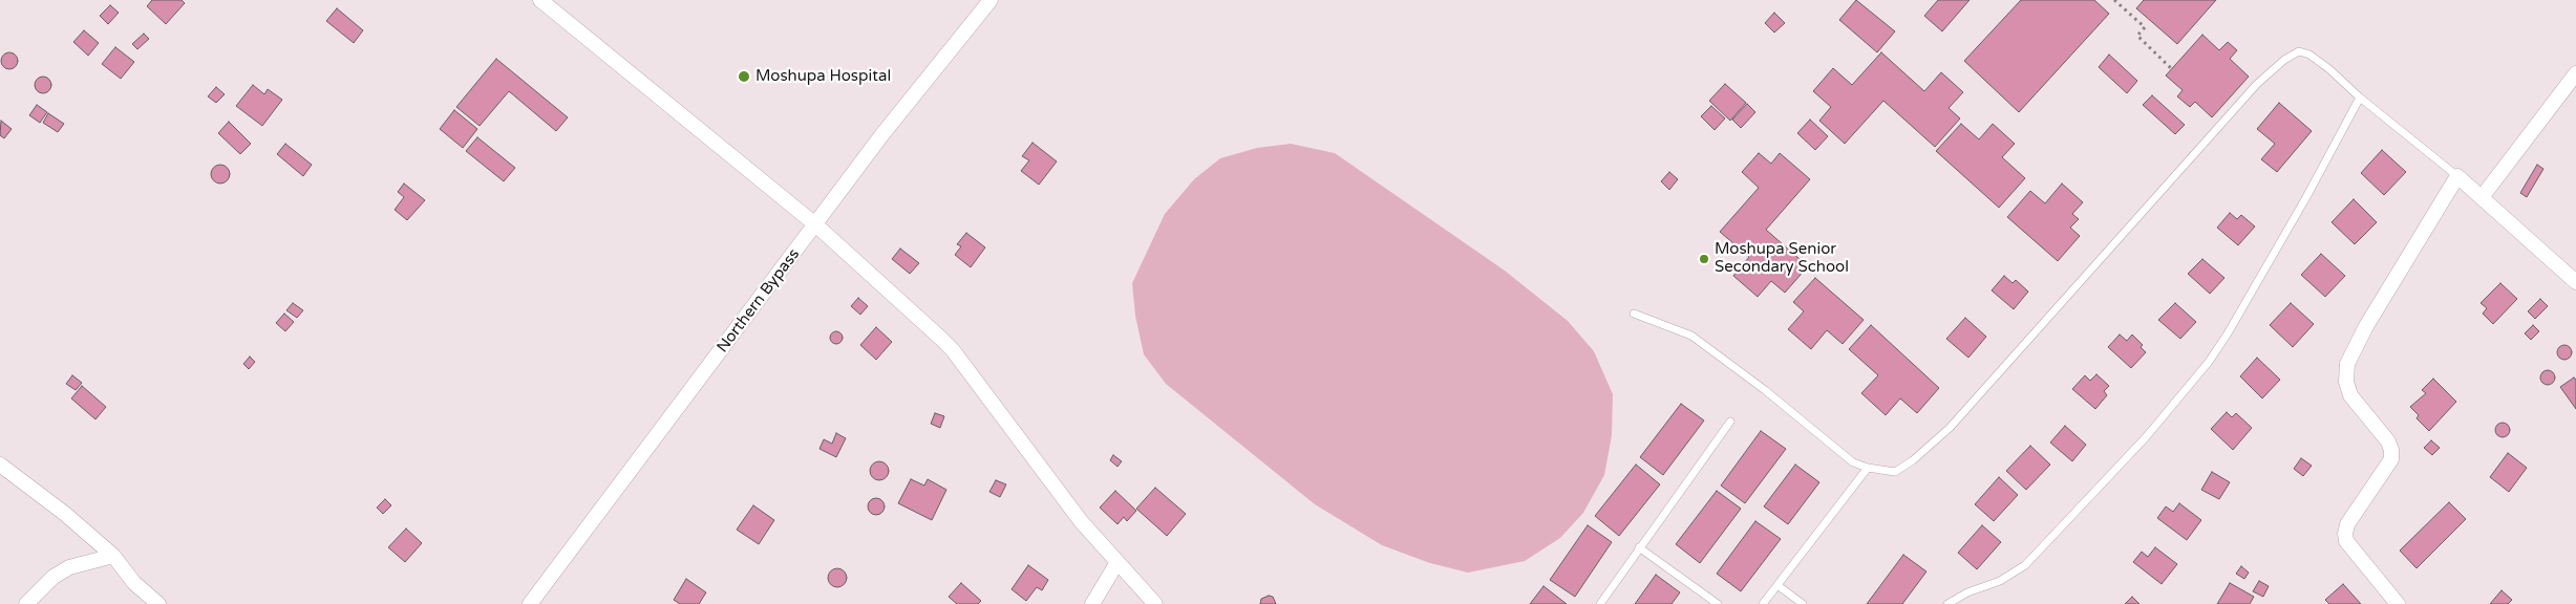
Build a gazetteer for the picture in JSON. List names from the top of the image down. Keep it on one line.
{"streets":{"street":["Northern Bypass"]},"places":["Moshupa Hospital","Moshupa Senior Secondary School"]}
